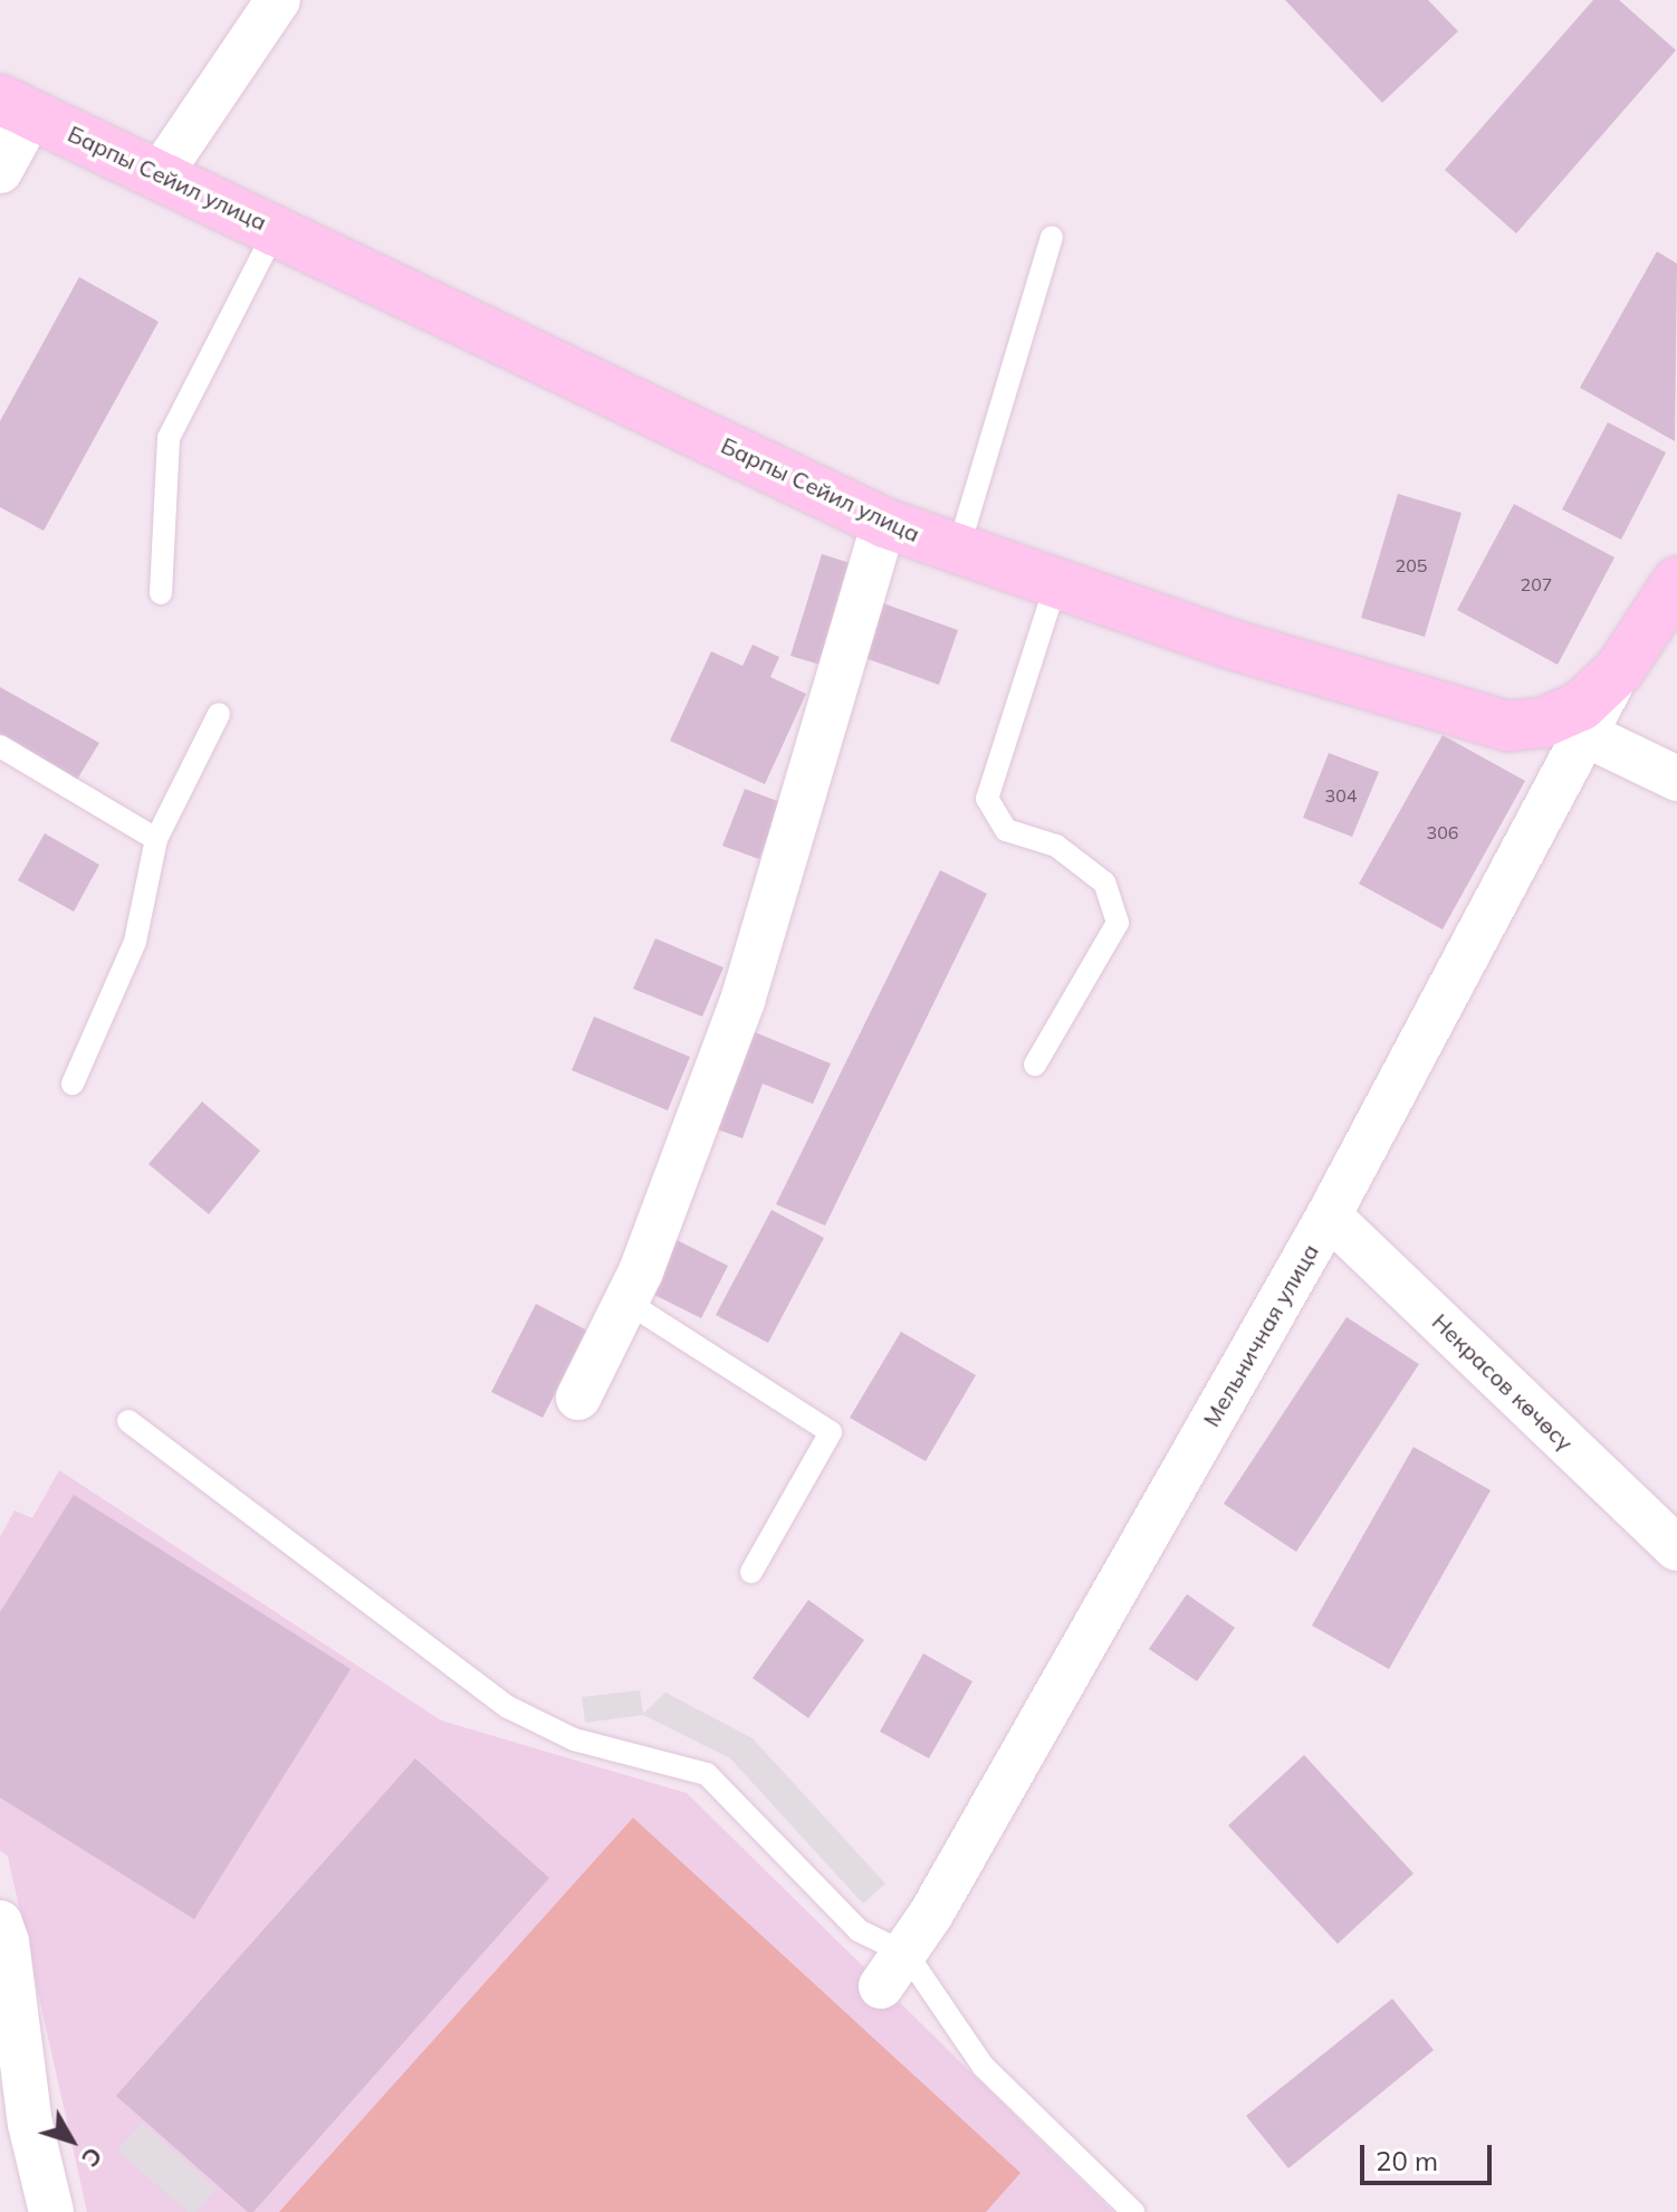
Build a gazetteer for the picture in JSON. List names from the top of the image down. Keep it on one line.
{"streets":{"main road":["Барпы Сейил улица"],"street":["Мельничная улица","Некрасов көчөсү"]},"crossings":[["Барпы Сейил улица","Мельничная улица"],["Мельничная улица","Некрасов көчөсү"]],"house_numbers":["205","207","304","306"],"scale_bar":"20 m","north":"bottom right"}
